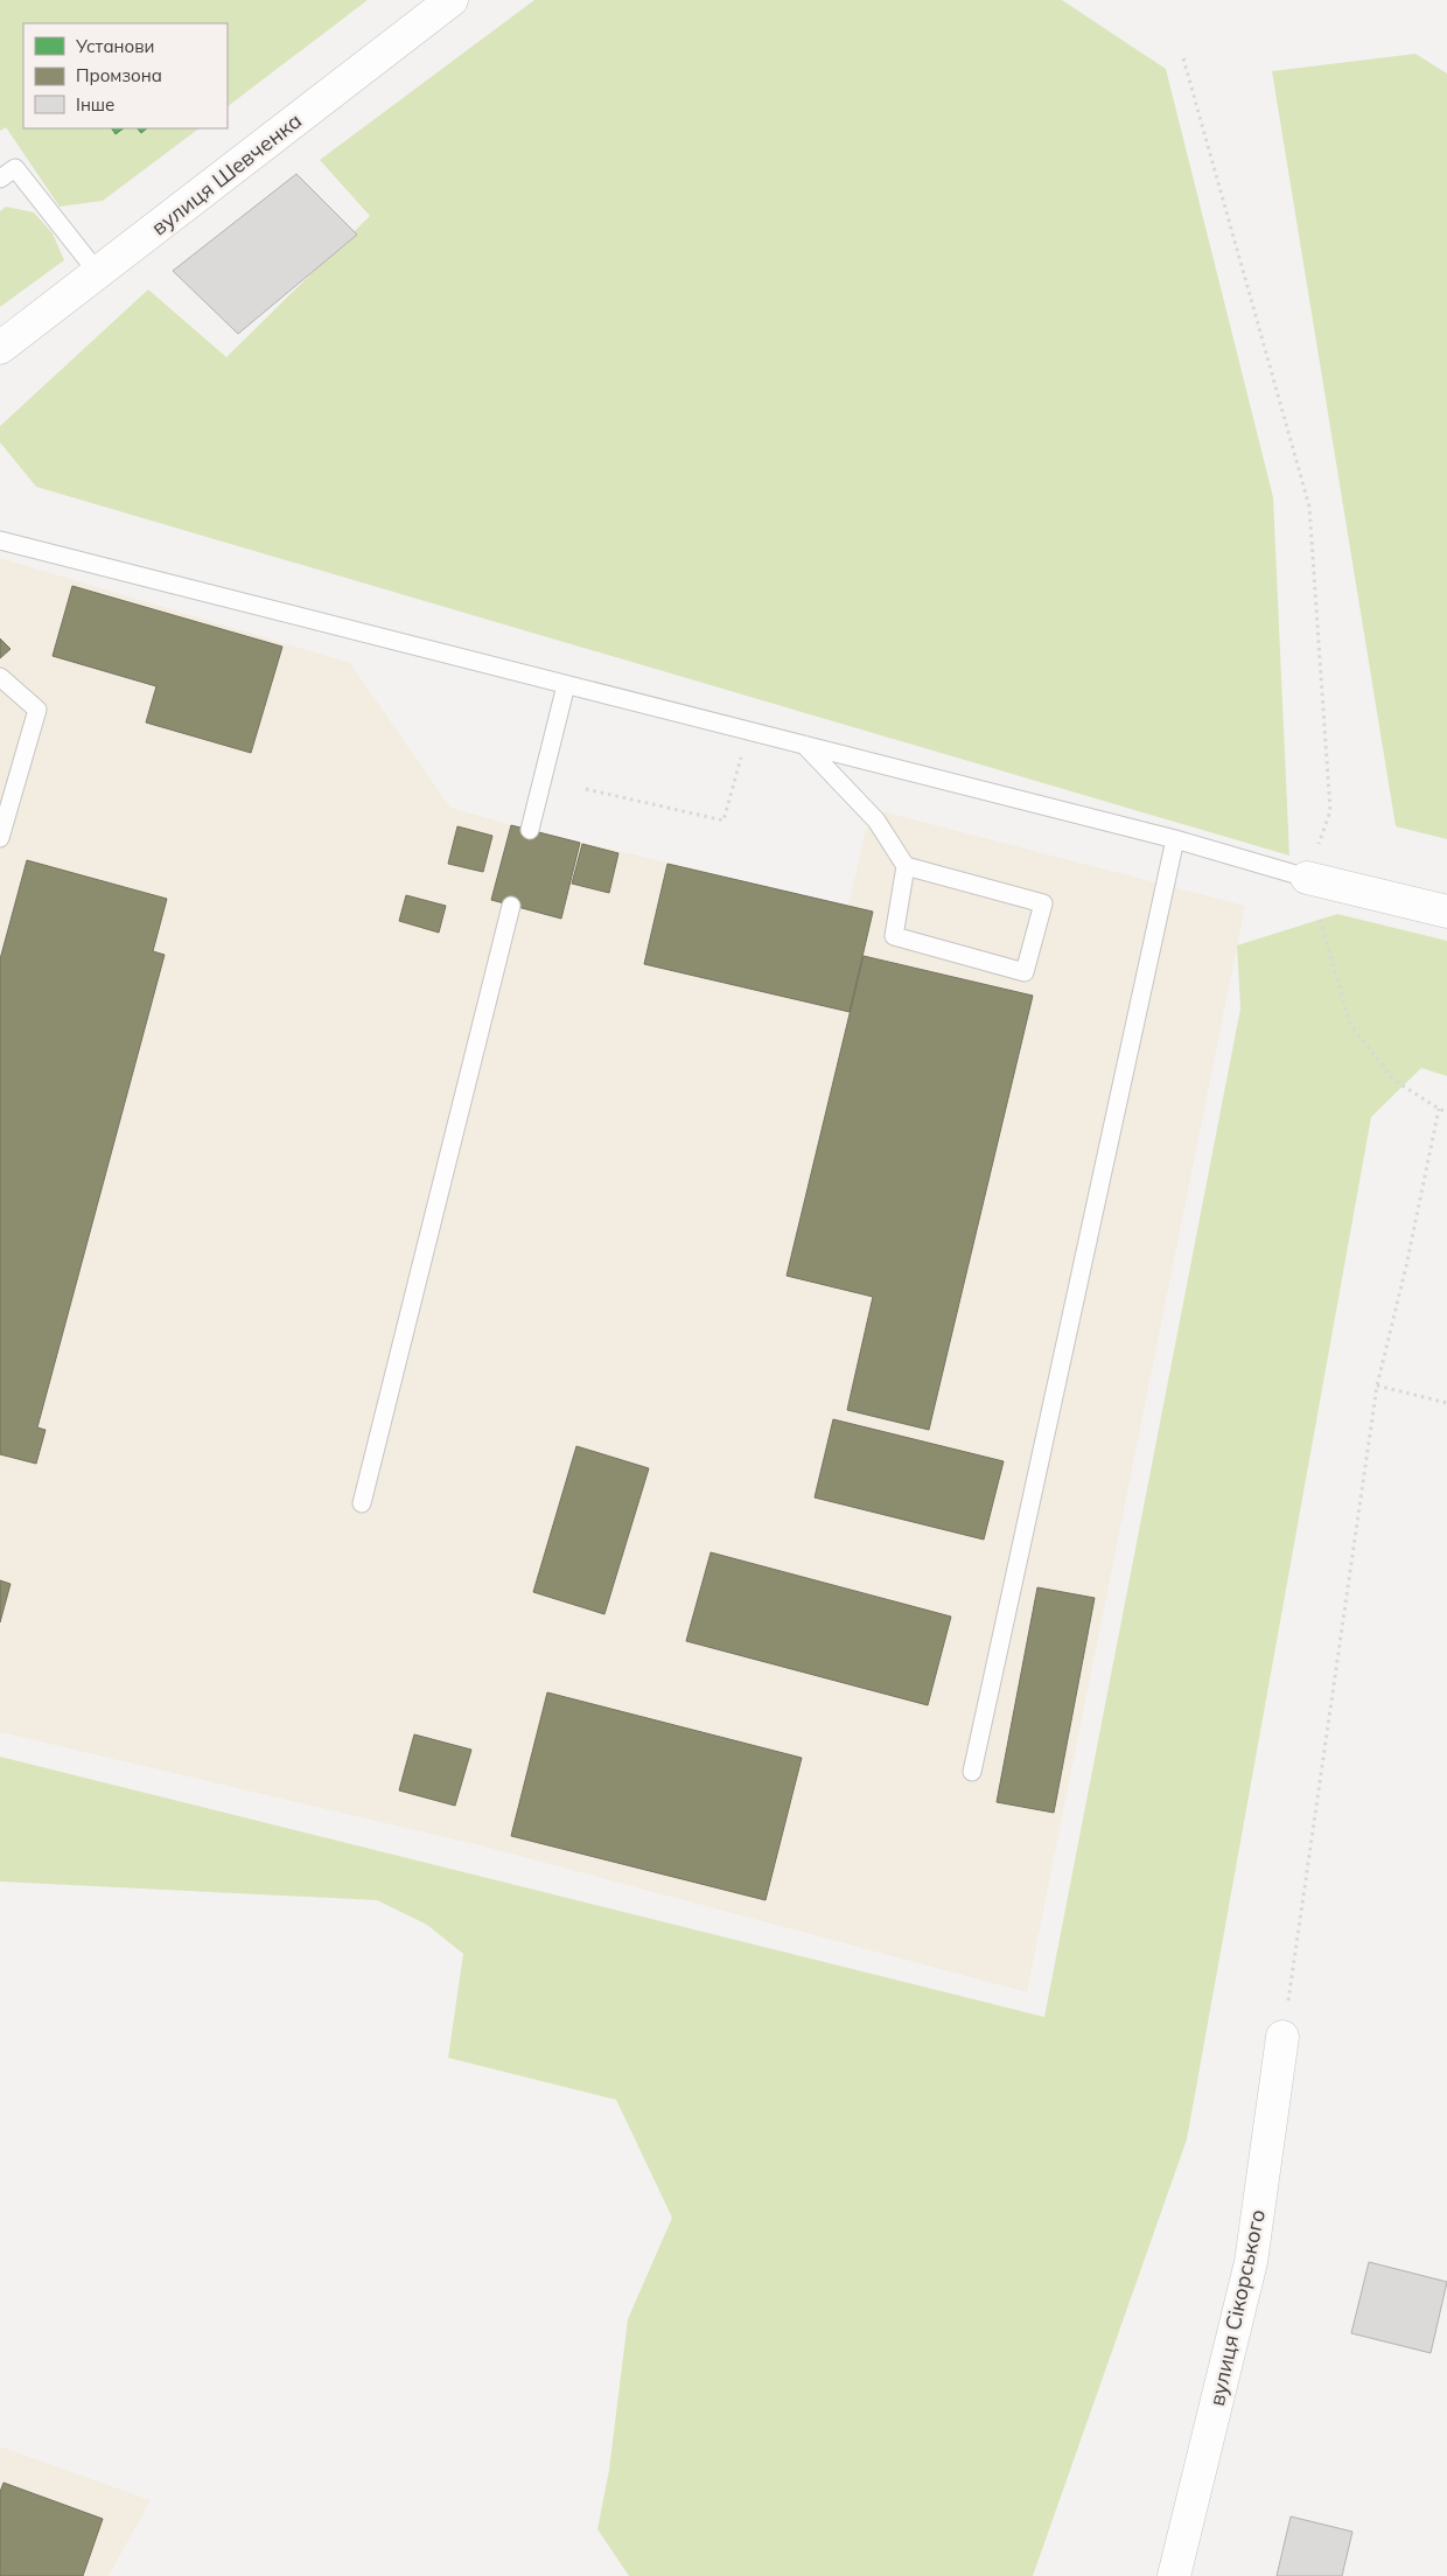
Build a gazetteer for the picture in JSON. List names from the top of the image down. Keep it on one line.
{"streets":{"street":["вулиця Шевченка","вулиця Сікорського"]},"legend":["Установи","Промзона","Інше"]}
